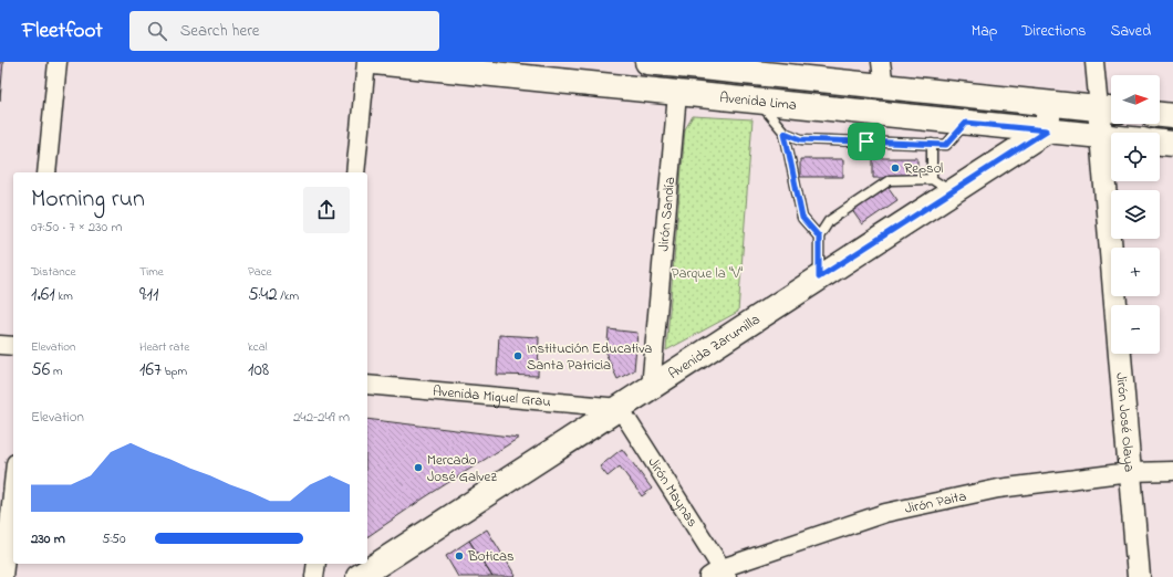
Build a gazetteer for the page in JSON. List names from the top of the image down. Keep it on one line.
{"streets":{"main road":["Avenida Lima","Avenida Zarumilla"],"street":["Jirón Sandía","Avenida Miguel Grau","Jirón José Olaya","Jirón Maynas","Jirón Paita"]},"crossings":[["Avenida Lima","Jirón Sandía"],["Avenida Lima","Avenida Zarumilla"],["Avenida Lima","Jirón José Olaya"],["Jirón Sandía","Avenida Zarumilla"],["Avenida Zarumilla","Avenida Miguel Grau"],["Avenida Zarumilla","Jirón Maynas"],["Avenida Miguel Grau","Jirón Maynas"],["Jirón José Olaya","Jirón Paita"],["Jirón Maynas","Jirón Paita"]],"parks":["Parque la \"V\""],"places":["Repsol","Institución Educativa Santa Patricia","Mercado José Galvez","Boticas"],"north":"right","page":{"header":"Fleetfoot","search":"Search here","nav":["Map","Directions","Saved"],"map_buttons":["+","−"],"heading":["Morning run","07:50 · 7 × 230 m"],"stats":[["Distance","1.61 km"],["Time","9:11"],["Pace","5:42 /km"],["Elevation","56 m"],["Heart rate","167 bpm"],["kcal","108"]],"chart":["Elevation","242–249 m"],"list":[{"name":"230 m","note":"5:50"}]}}
